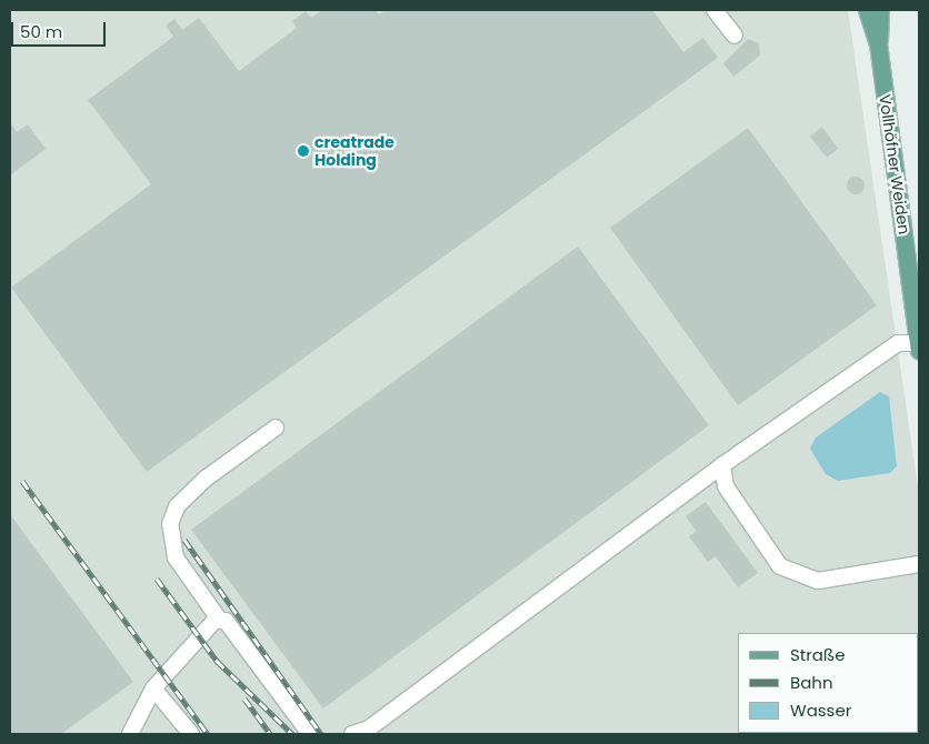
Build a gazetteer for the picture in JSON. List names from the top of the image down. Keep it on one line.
{"streets":{"main road":["Vollhöfner Weiden"]},"places":["creatrade Holding"],"legend":["Straße","Bahn","Wasser"],"scale_bar":"50 m"}
